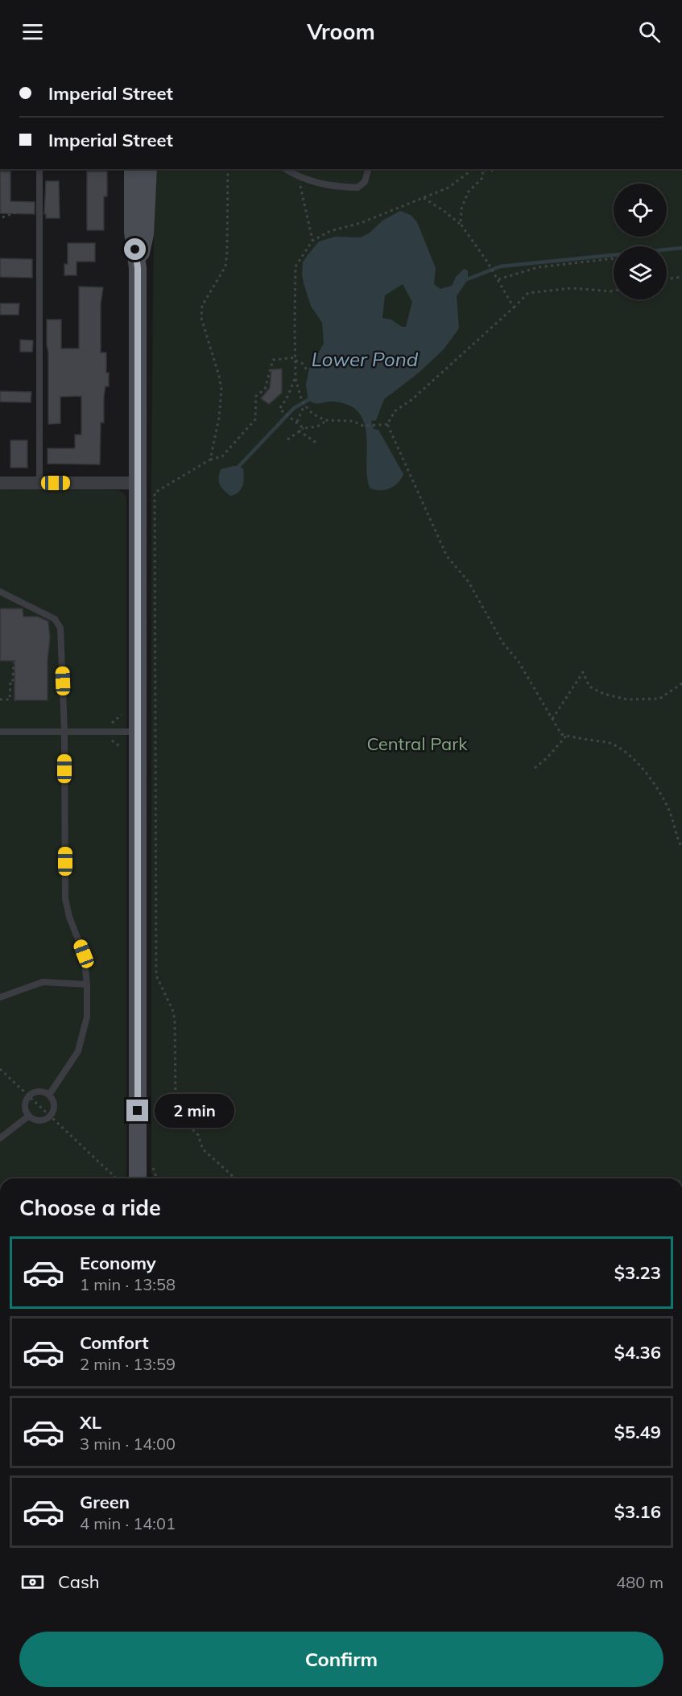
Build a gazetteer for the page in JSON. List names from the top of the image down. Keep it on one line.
{"water":["Lower Pond"],"parks":["Central Park"],"page":{"header":"Vroom","banner":["Imperial Street","Imperial Street"],"bubble":"2 min","heading":"Choose a ride","list":[{"name":"Economy","note":"1 min · 13:58","value":"$3.23"},{"name":"Comfort","note":"2 min · 13:59","value":"$4.36"},{"name":"XL","note":"3 min · 14:00","value":"$5.49"},{"name":"Green","note":"4 min · 14:01","value":"$3.16"}],"pay":["Cash","480 m"],"buttons":"Confirm"}}
